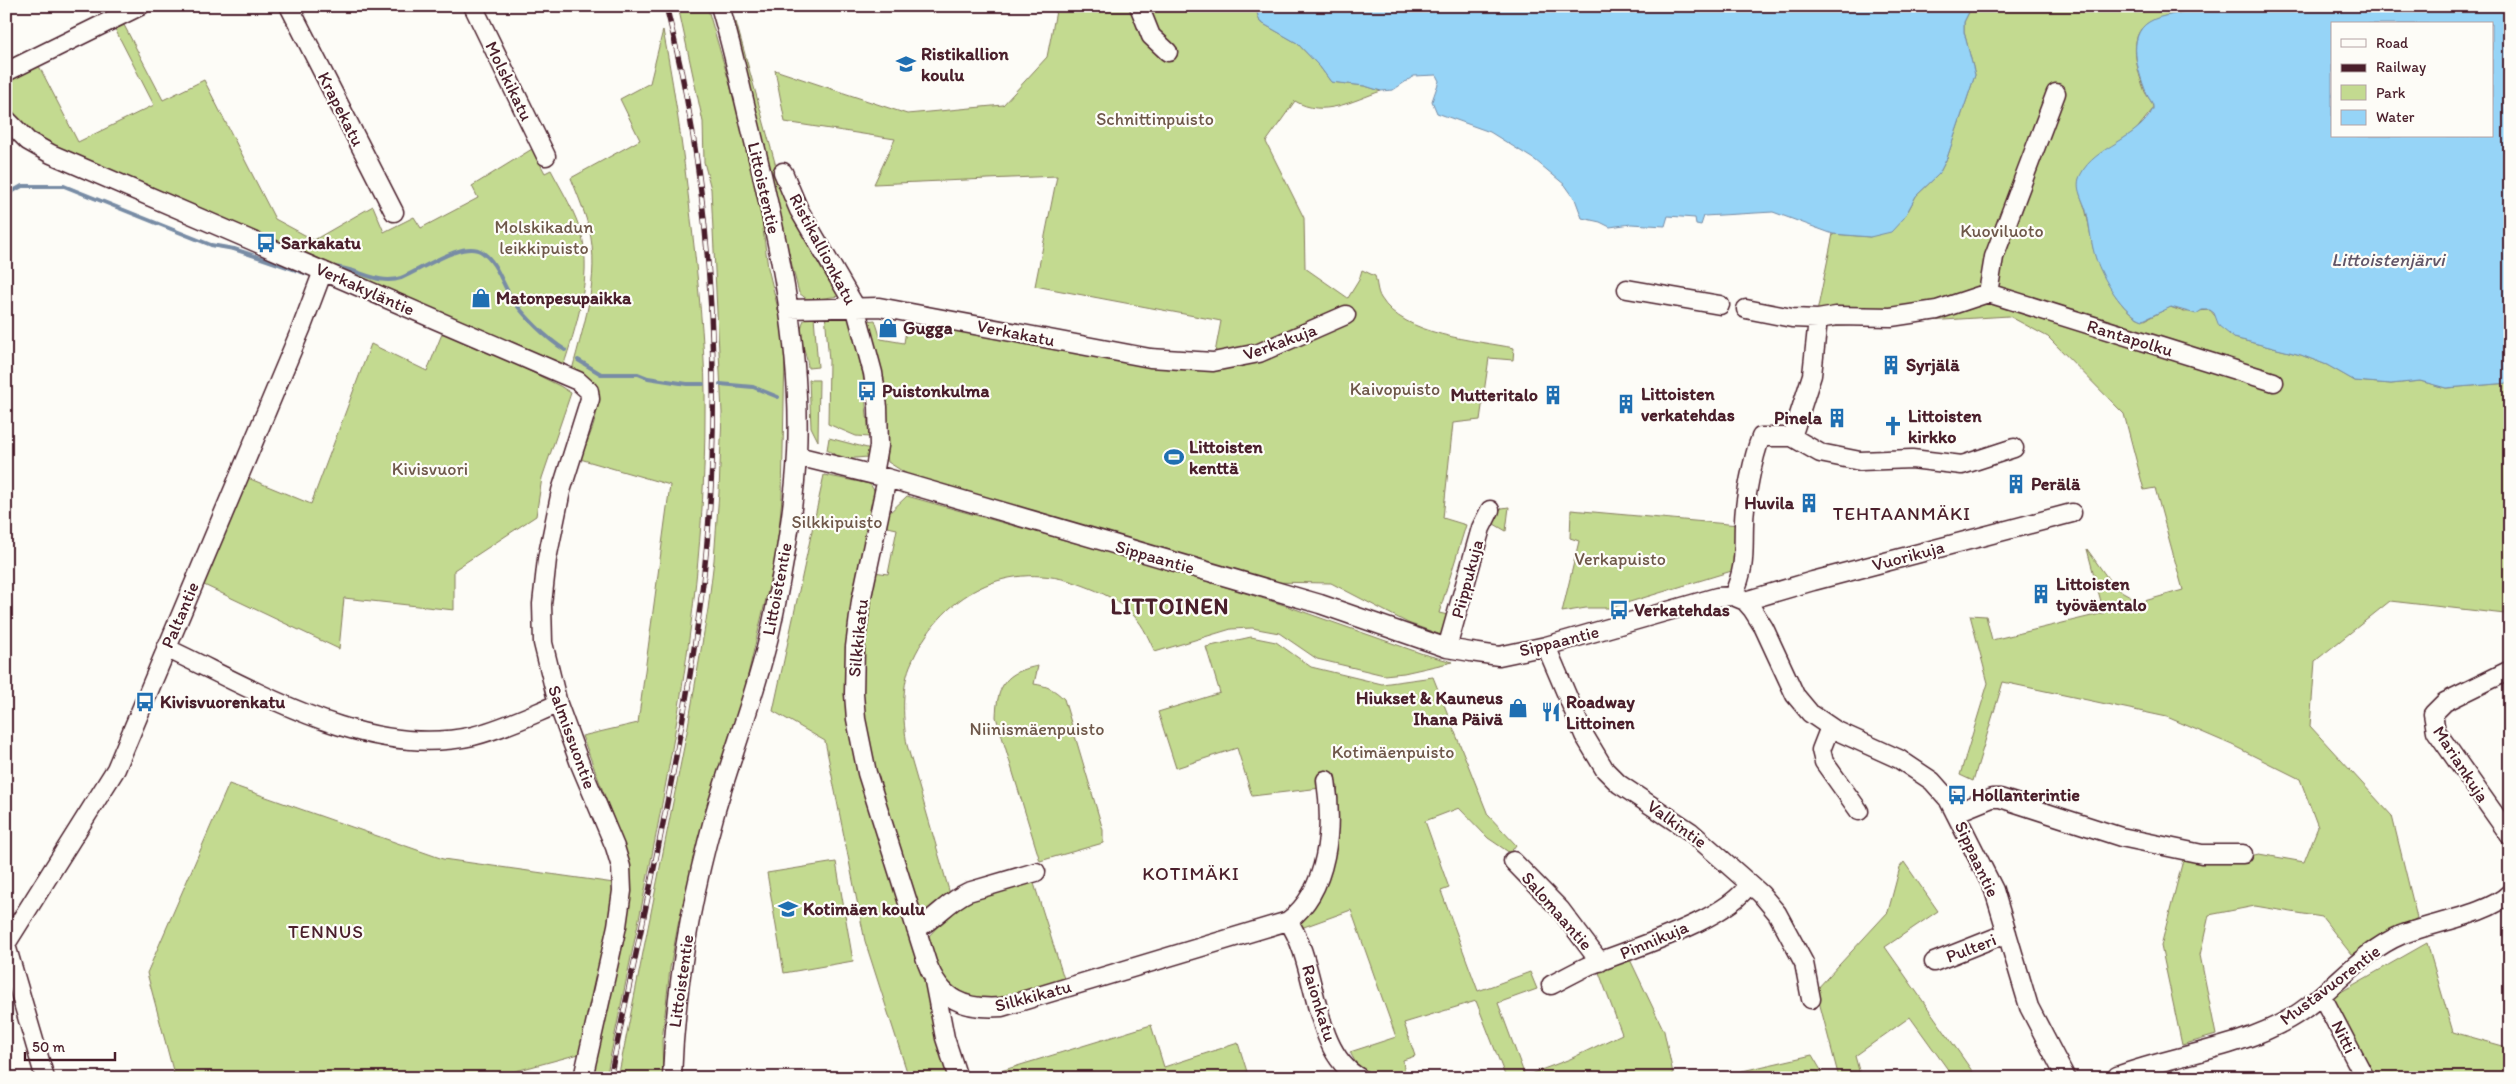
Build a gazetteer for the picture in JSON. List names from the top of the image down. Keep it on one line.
{"streets":{"street":["Molskikatu","Krapekatu","Littoistentie","Ristikallionkatu","Verkakyläntie","Verkakatu","Rantapolku","Verkakuja","Vuorikuja","Sippaantie","Piippukuja","Paltantie","Silkkikatu","Salmissuontie","Mariankuja","Valkintie","Salomaantie","Pinnikuja","Pulteri","Mustavuorentie","Raionkatu","Nitti"]},"crossings":[["Littoistentie","Verkakatu"],["Littoistentie","Sippaantie"],["Ristikallionkatu","Verkakatu"],["Ristikallionkatu","Sippaantie"],["Ristikallionkatu","Silkkikatu"],["Verkakyläntie","Paltantie"],["Verkakyläntie","Salmissuontie"],["Verkakatu","Verkakuja"],["Vuorikuja","Sippaantie"],["Sippaantie","Piippukuja"],["Sippaantie","Silkkikatu"],["Sippaantie","Valkintie"],["Sippaantie","Pulteri"],["Silkkikatu","Raionkatu"],["Valkintie","Pinnikuja"],["Salomaantie","Pinnikuja"],["Mustavuorentie","Nitti"]],"districts":["TEHTAANMÄKI","LITTOINEN","KOTIMÄKI","TENNUS"],"water":["Littoistenjärvi"],"parks":["Schnittinpuisto","Molskikadun leikkipuisto","Kuoviluoto","Kaivopuisto","Kivisvuori","Silkkipuisto","Verkapuisto","Niinismäenpuisto","Kotimäenpuisto"],"places":{"school or university":["Ristikallion koulu","Kotimäen koulu"],"bus stop":["Sarkakatu","Puistonkulma","Verkatehdas","Kivisvuorenkatu","Hollanterintie"],"shop":["Matonpesupaikka","Gugga","Hiukset & Kauneus Ihana Päivä"],"building":["Syrjälä","Mutteritalo","Littoisten verkatehdas","Pinela","Perälä","Huvila","Littoisten työväentalo"],"church":["Littoisten kirkko"],"sports":["Littoisten kenttä"],"restaurant":["Roadway Littoinen"]},"legend":["Road","Railway","Park","Water"],"scale_bar":"50 m"}
